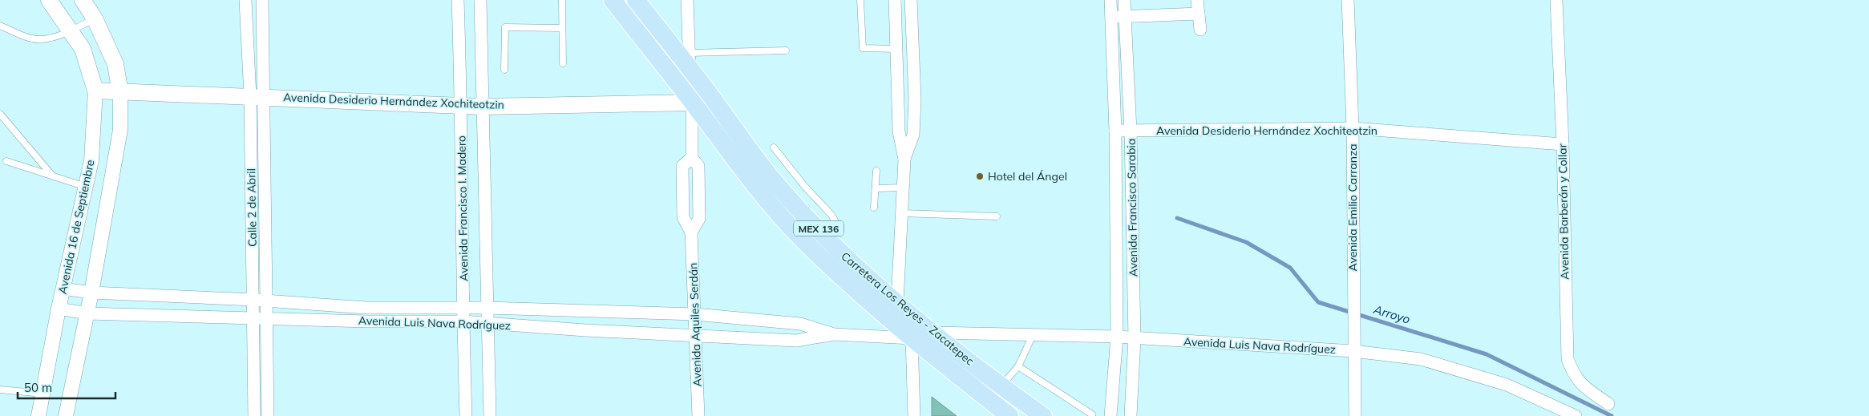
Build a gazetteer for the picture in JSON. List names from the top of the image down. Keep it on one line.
{"streets":{"main road":["Avenida Desiderio Hernández Xochiteotzin","Avenida 16 de Septiembre","MEX 136","Carretera Los Reyes - Zacatepec"],"street":["Calle 2 de Abril","Avenida Francisco Sarabia","Avenida Emilio Carranza","Avenida Francisco I. Madero","Avenida Barberán y Collar","Avenida Luis Nava Rodríguez","Avenida Aquiles Serdán"]},"crossings":[["Avenida Desiderio Hernández Xochiteotzin","Calle 2 de Abril"],["Avenida Desiderio Hernández Xochiteotzin","Avenida Francisco Sarabia"],["Avenida Desiderio Hernández Xochiteotzin","Avenida Emilio Carranza"],["Avenida Desiderio Hernández Xochiteotzin","Avenida Francisco I. Madero"],["Avenida Desiderio Hernández Xochiteotzin","Avenida Barberán y Collar"],["Avenida Desiderio Hernández Xochiteotzin","Avenida 16 de Septiembre"],["Avenida Desiderio Hernández Xochiteotzin","Carretera Los Reyes - Zacatepec"],["Avenida Desiderio Hernández Xochiteotzin","Avenida Aquiles Serdán"],["Calle 2 de Abril","Avenida Luis Nava Rodríguez"],["Avenida Francisco Sarabia","Avenida Luis Nava Rodríguez"],["Avenida Emilio Carranza","Avenida Luis Nava Rodríguez"],["Avenida Francisco I. Madero","Avenida Luis Nava Rodríguez"],["Avenida 16 de Septiembre","Avenida Luis Nava Rodríguez"],["Carretera Los Reyes - Zacatepec","Avenida Luis Nava Rodríguez"],["Carretera Los Reyes - Zacatepec","Avenida Aquiles Serdán"],["Avenida Luis Nava Rodríguez","Avenida Aquiles Serdán"]],"water":["Arroyo"],"places":["Hotel del Ángel"],"scale_bar":"50 m"}
